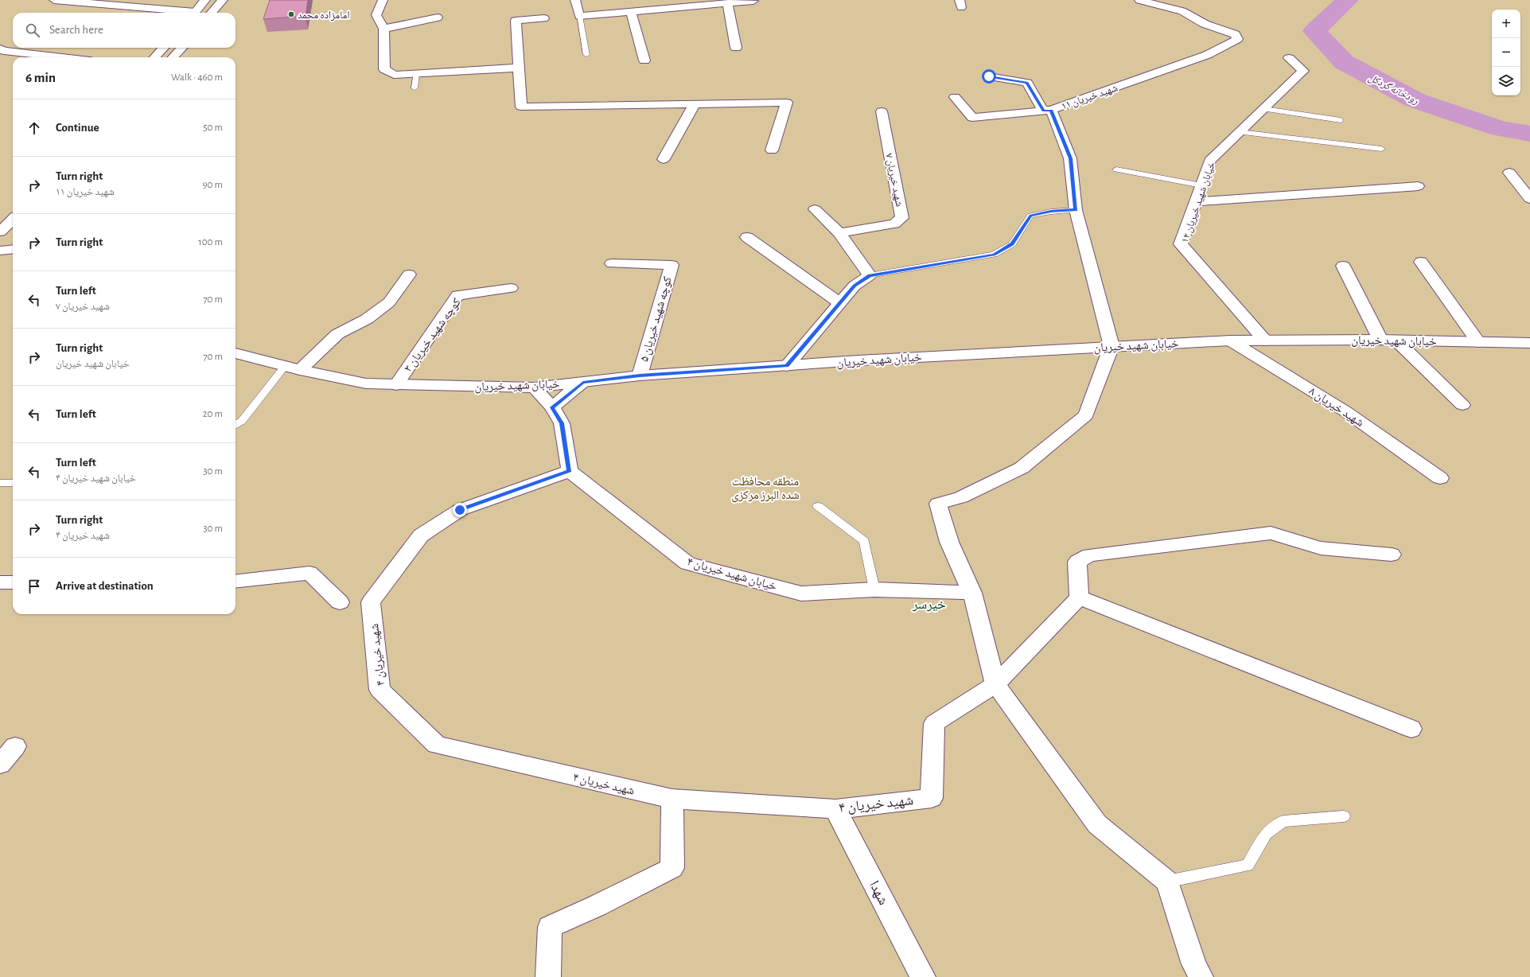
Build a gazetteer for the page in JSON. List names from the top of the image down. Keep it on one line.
{"streets":{"street":["شهید خیریان ۱۱","شهید خیریان ۷","خیابان شهید خیریان ۱۲","کوچه شهید خیریان ۵","کوچه شهید خیریان ۲","خیابان شهید خیریان","شهید خیریان ۸","خیابان شهید خیریان ۴","شهید خیریان ۴","شهدا"]},"crossings":[["شهید خیریان ۱۱","خیابان شهید خیریان"],["خیابان شهید خیریان ۱۲","خیابان شهید خیریان"],["کوچه شهید خیریان ۵","خیابان شهید خیریان"],["کوچه شهید خیریان ۲","خیابان شهید خیریان"],["خیابان شهید خیریان","شهید خیریان ۸"],["خیابان شهید خیریان ۴","شهید خیریان ۴"],["شهید خیریان ۴","شهدا"]],"districts":["خیرسر"],"water":["رودخانه گردکل"],"parks":["منطقه محافظت شده البرز مرکزی"],"places":["امامزاده محمد"],"page":{"map_buttons":["+","−"],"search":"Search here","heading":["6 min","Walk · 460 m"],"list":[["Continue","50 m"],["Turn right","شهید خیریان ۱۱","90 m"],["Turn right","100 m"],["Turn left","شهید خیریان ۷","70 m"],["Turn right","خیابان شهید خیریان","70 m"],["Turn left","20 m"],["Turn left","خیابان شهید خیریان ۴","30 m"],["Turn right","شهید خیریان ۴","30 m"],"Arrive at destination"]}}
